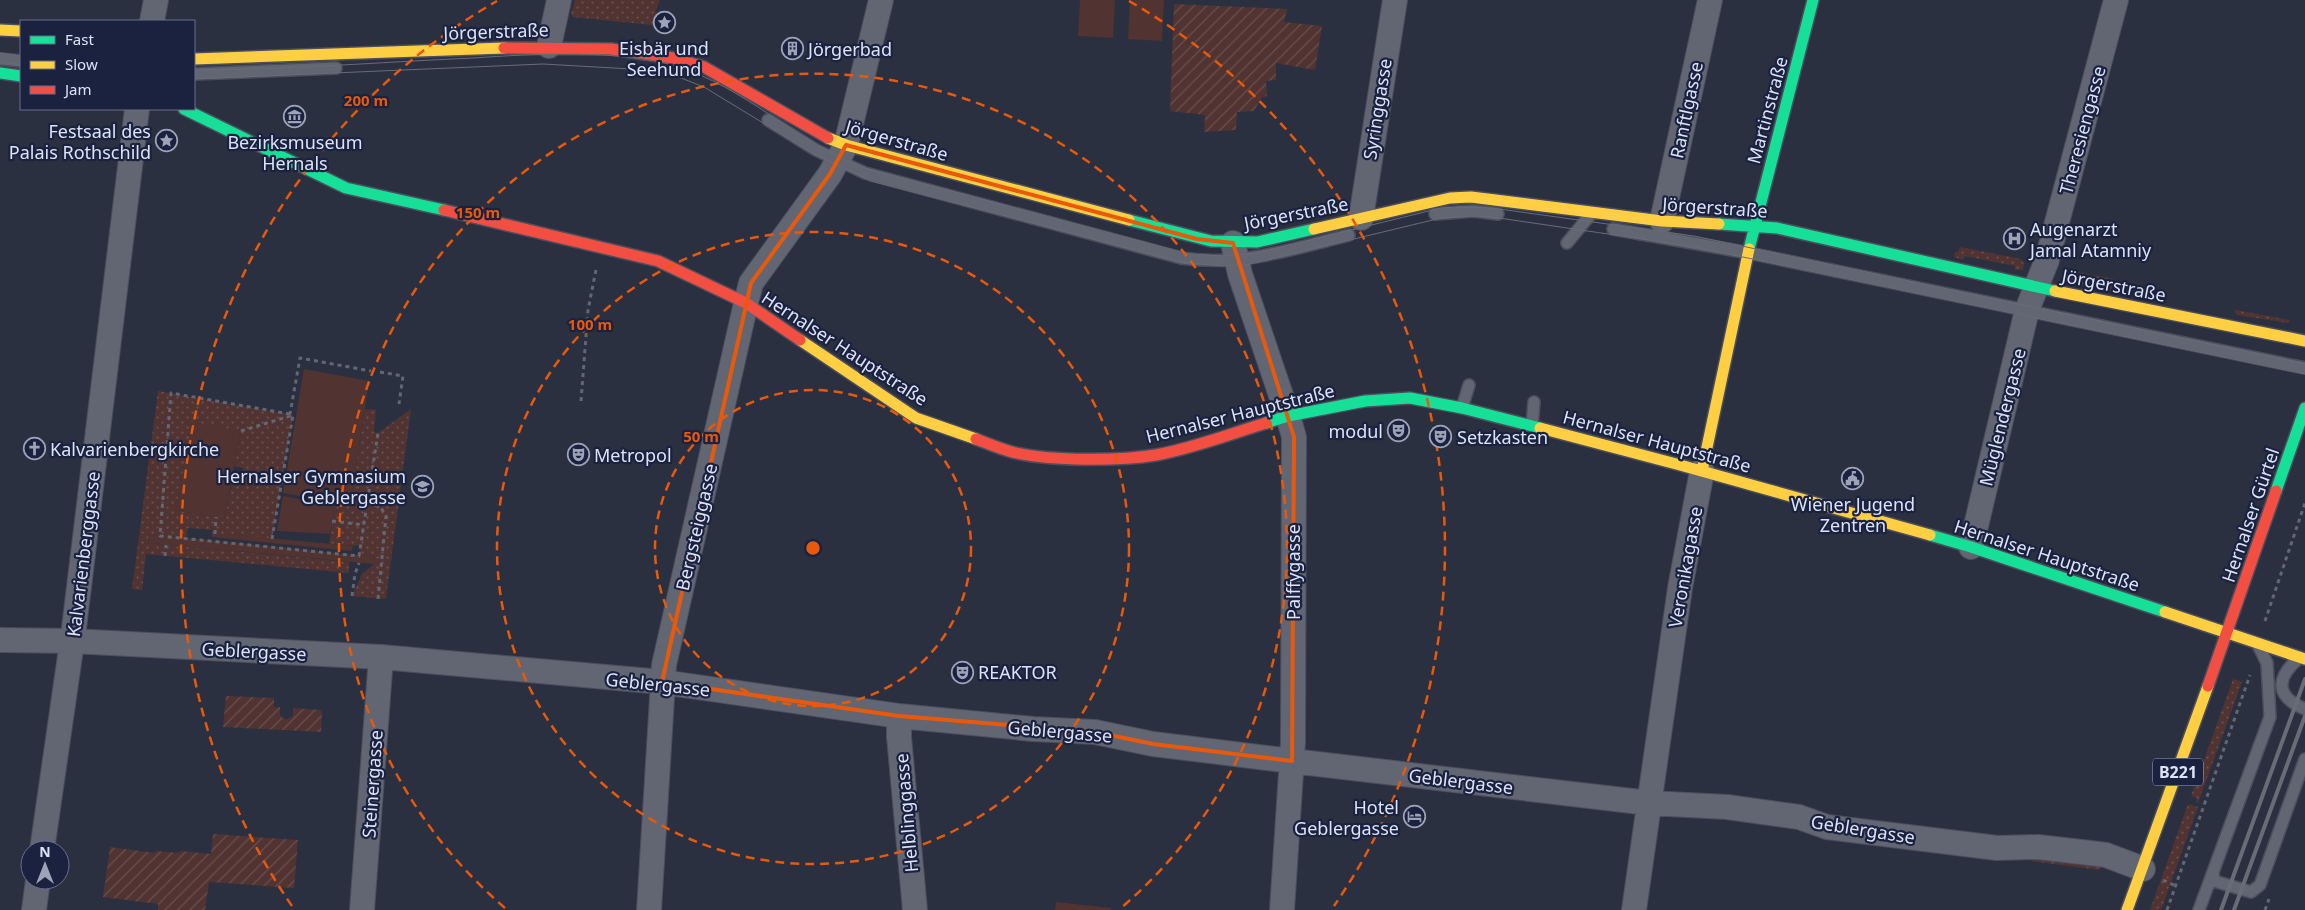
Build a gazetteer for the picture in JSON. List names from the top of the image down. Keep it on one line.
{"streets":{"main road":["Jörgerstraße","Martinstraße","Hernalser Hauptstraße","Hernalser Gürtel","Veronikagasse","B221"],"street":["Syringgasse","Ranftlgasse","Theresiengasse","Müglendergasse","Bergsteiggasse","Kalvarienberggasse","Palffygasse","Geblergasse","Steinergasse","Helblinggasse"]},"crossings":[["Jörgerstraße","Syringgasse"],["Jörgerstraße","Ranftlgasse"],["Jörgerstraße","Martinstraße"],["Jörgerstraße","Theresiengasse"],["Jörgerstraße","Müglendergasse"],["Jörgerstraße","Bergsteiggasse"],["Jörgerstraße","Veronikagasse"],["Jörgerstraße","Palffygasse"],["Martinstraße","Veronikagasse"],["Theresiengasse","Müglendergasse"],["Hernalser Hauptstraße","Müglendergasse"],["Hernalser Hauptstraße","Hernalser Gürtel"],["Hernalser Hauptstraße","Bergsteiggasse"],["Hernalser Hauptstraße","Veronikagasse"],["Hernalser Hauptstraße","Palffygasse"],["Hernalser Gürtel","Geblergasse"],["Bergsteiggasse","Geblergasse"],["Kalvarienberggasse","Geblergasse"],["Veronikagasse","Geblergasse"],["Palffygasse","Geblergasse"],["Geblergasse","Steinergasse"],["Geblergasse","Helblinggasse"]],"places":{"place":["Eisbär und Seehund","Festsaal des Palais Rothschild"],"building":["Jörgerbad"],"museum":["Bezirksmuseum Hernals"],"hospital":["Augenarzt Jamal Atamniy"],"theatre":["modul","Setzkasten","Metropol","REAKTOR"],"church":["Kalvarienbergkirche"],"public building":["Wiener Jugend Zentren"],"school or university":["Hernalser Gymnasium Geblergasse"],"hotel":["Hotel Geblergasse"]},"legend":["Fast","Slow","Jam"],"north":"top","rings":["200 m","150 m","100 m","50 m"]}
